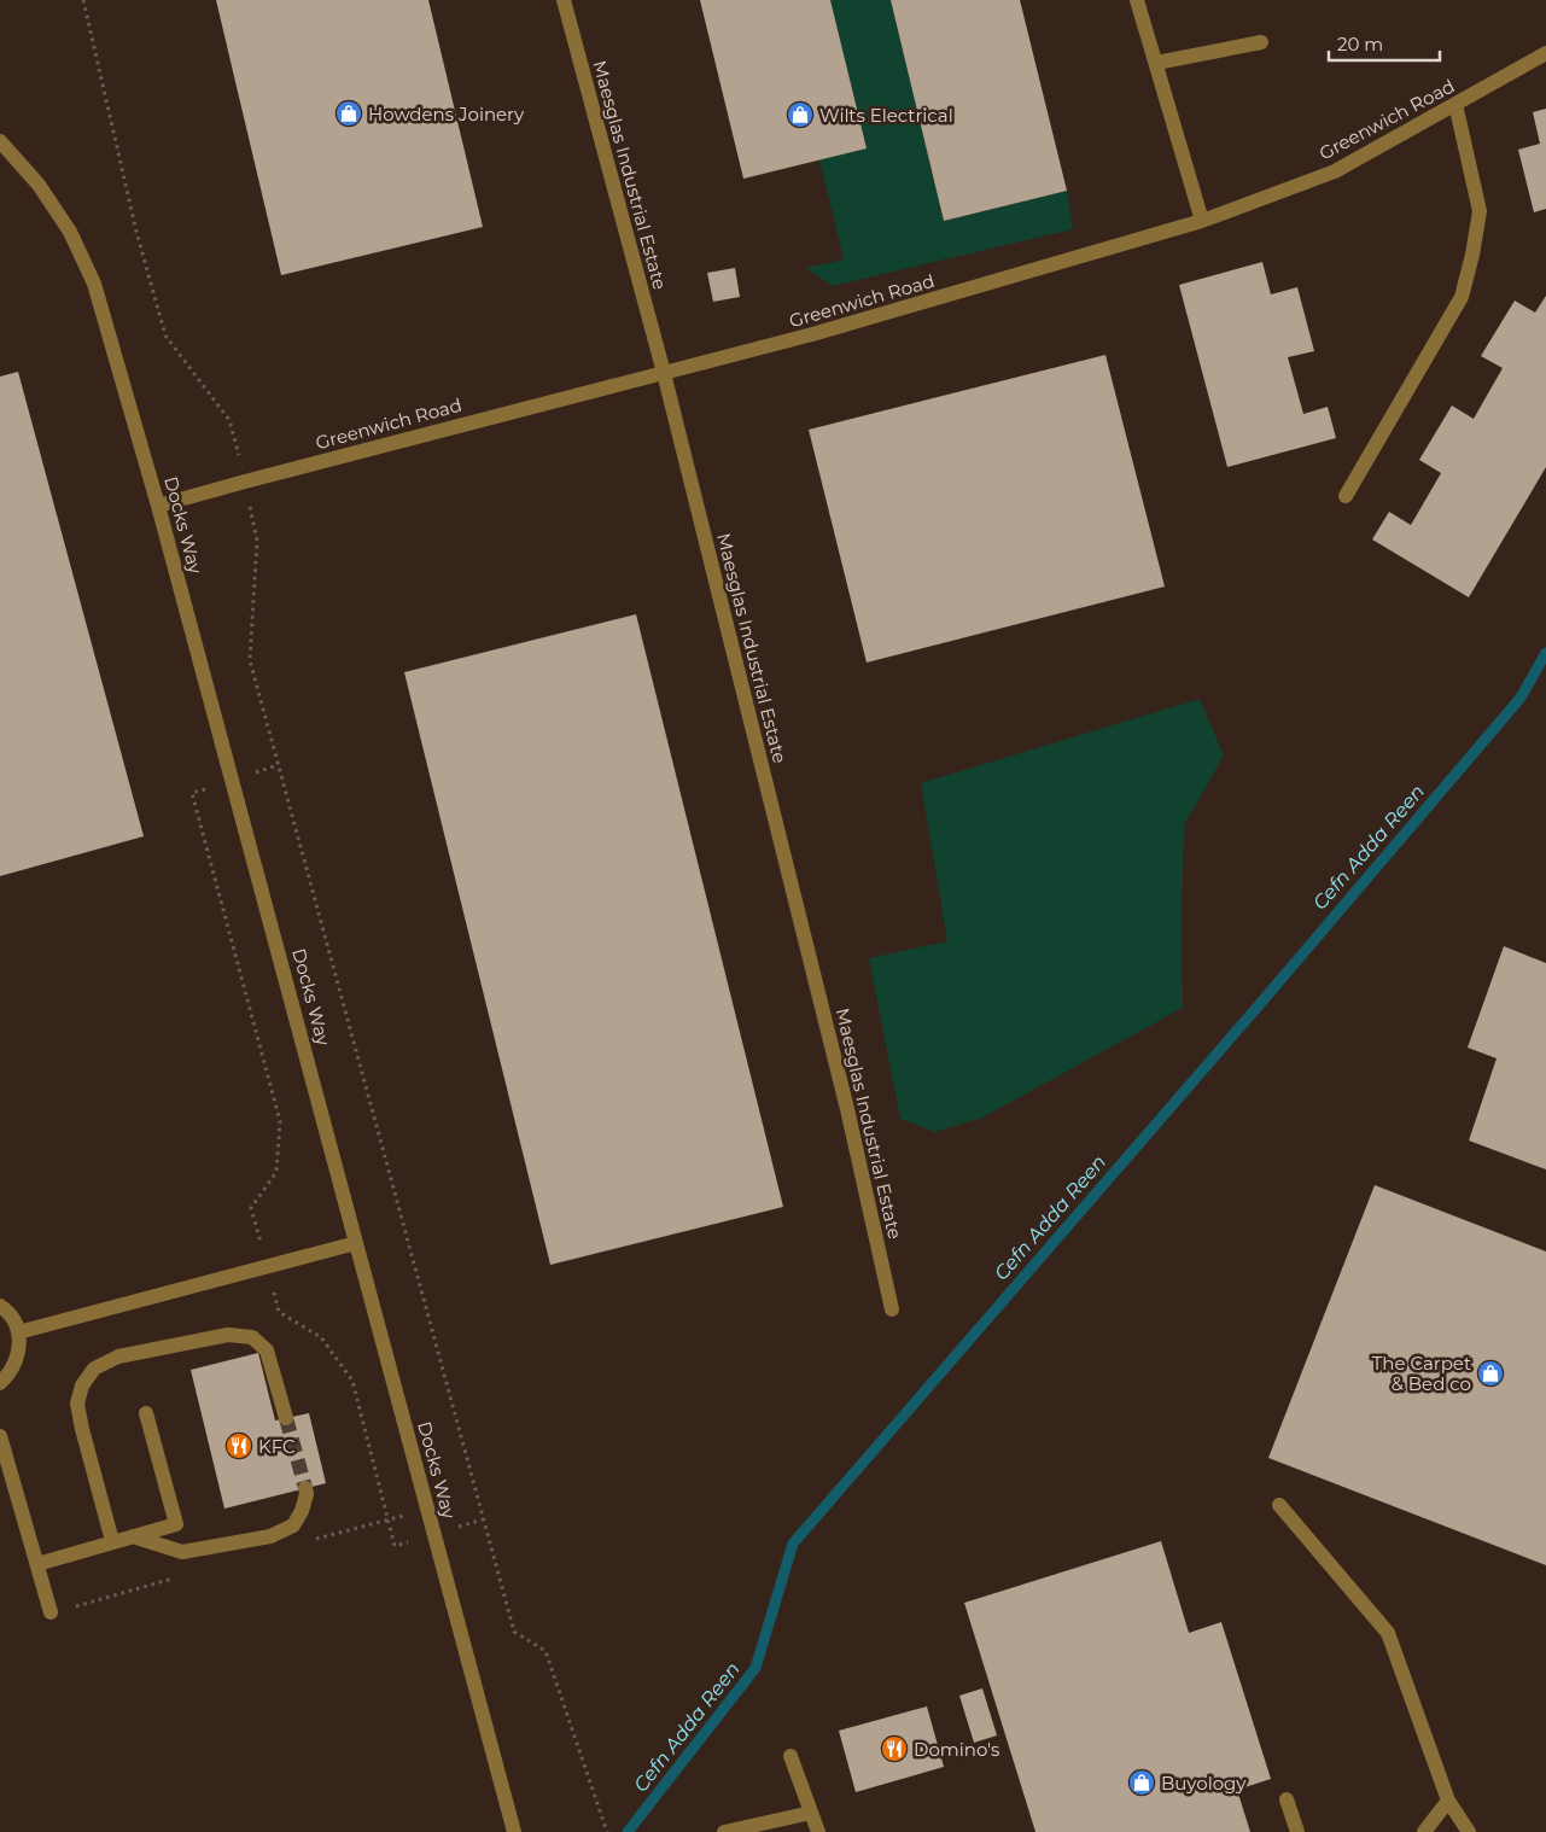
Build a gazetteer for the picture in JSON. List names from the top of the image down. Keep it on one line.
{"streets":{"street":["Greenwich Road","Maesglas Industrial Estate","Docks Way"]},"crossings":[["Greenwich Road","Maesglas Industrial Estate"],["Greenwich Road","Docks Way"]],"water":["Cefn Adda Reen"],"places":{"shop":["Howdens Joinery","Wilts Electrical","The Carpet & Bed co","Buyology"],"restaurant":["KFC","Domino's"]},"scale_bar":"20 m"}
